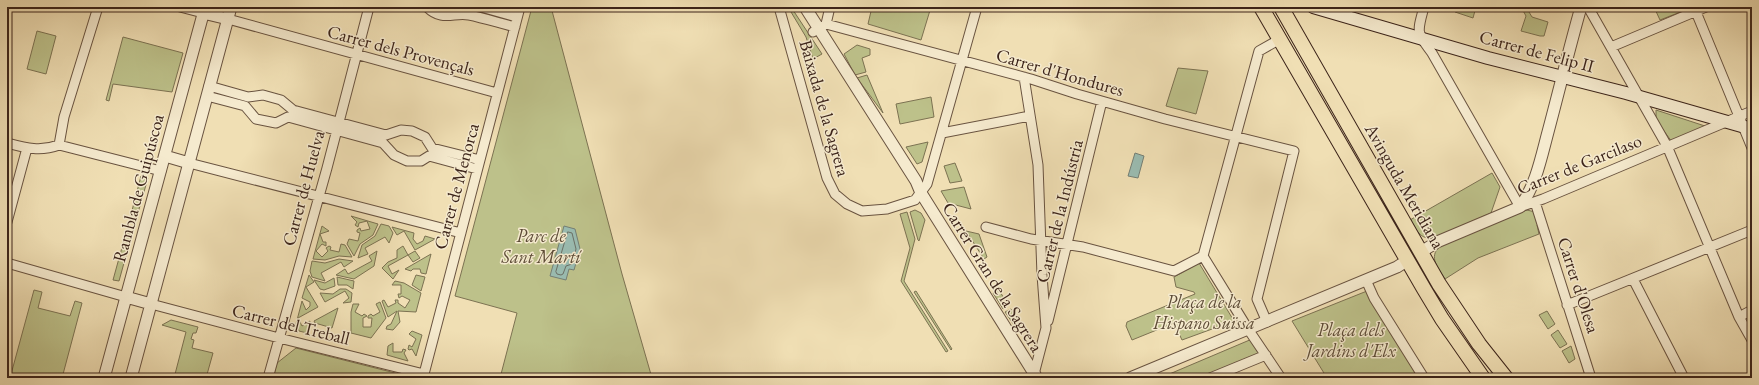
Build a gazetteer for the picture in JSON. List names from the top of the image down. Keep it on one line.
{"streets":{"main road":["Carrer de Felip II","Avinguda Meridiana"],"street":["Carrer dels Provençals","Carrer d'Hondures","Baixada de la Sagrera","Carrer de Garcilaso","Carrer de Menorca","Rambla de Guipúscoa","Carrer de Huelva","Carrer de la Indústria","Carrer Gran de la Sagrera","Carrer d'Olesa","Carrer del Treball"]},"crossings":[["Carrer dels Provençals","Carrer de Menorca"],["Carrer dels Provençals","Carrer de Huelva"],["Carrer de Felip II","Carrer de Garcilaso"],["Carrer d'Hondures","Carrer de la Indústria"],["Carrer d'Hondures","Carrer Gran de la Sagrera"],["Baixada de la Sagrera","Carrer Gran de la Sagrera"],["Carrer de Garcilaso","Avinguda Meridiana"],["Carrer de Garcilaso","Carrer d'Olesa"],["Carrer de Menorca","Carrer del Treball"],["Carrer de Huelva","Carrer del Treball"],["Carrer de la Indústria","Carrer Gran de la Sagrera"]],"parks":["Parc de Sant Martí","Plaça de la Hispano Suïssa","Plaça dels Jardins d'Elx"]}
